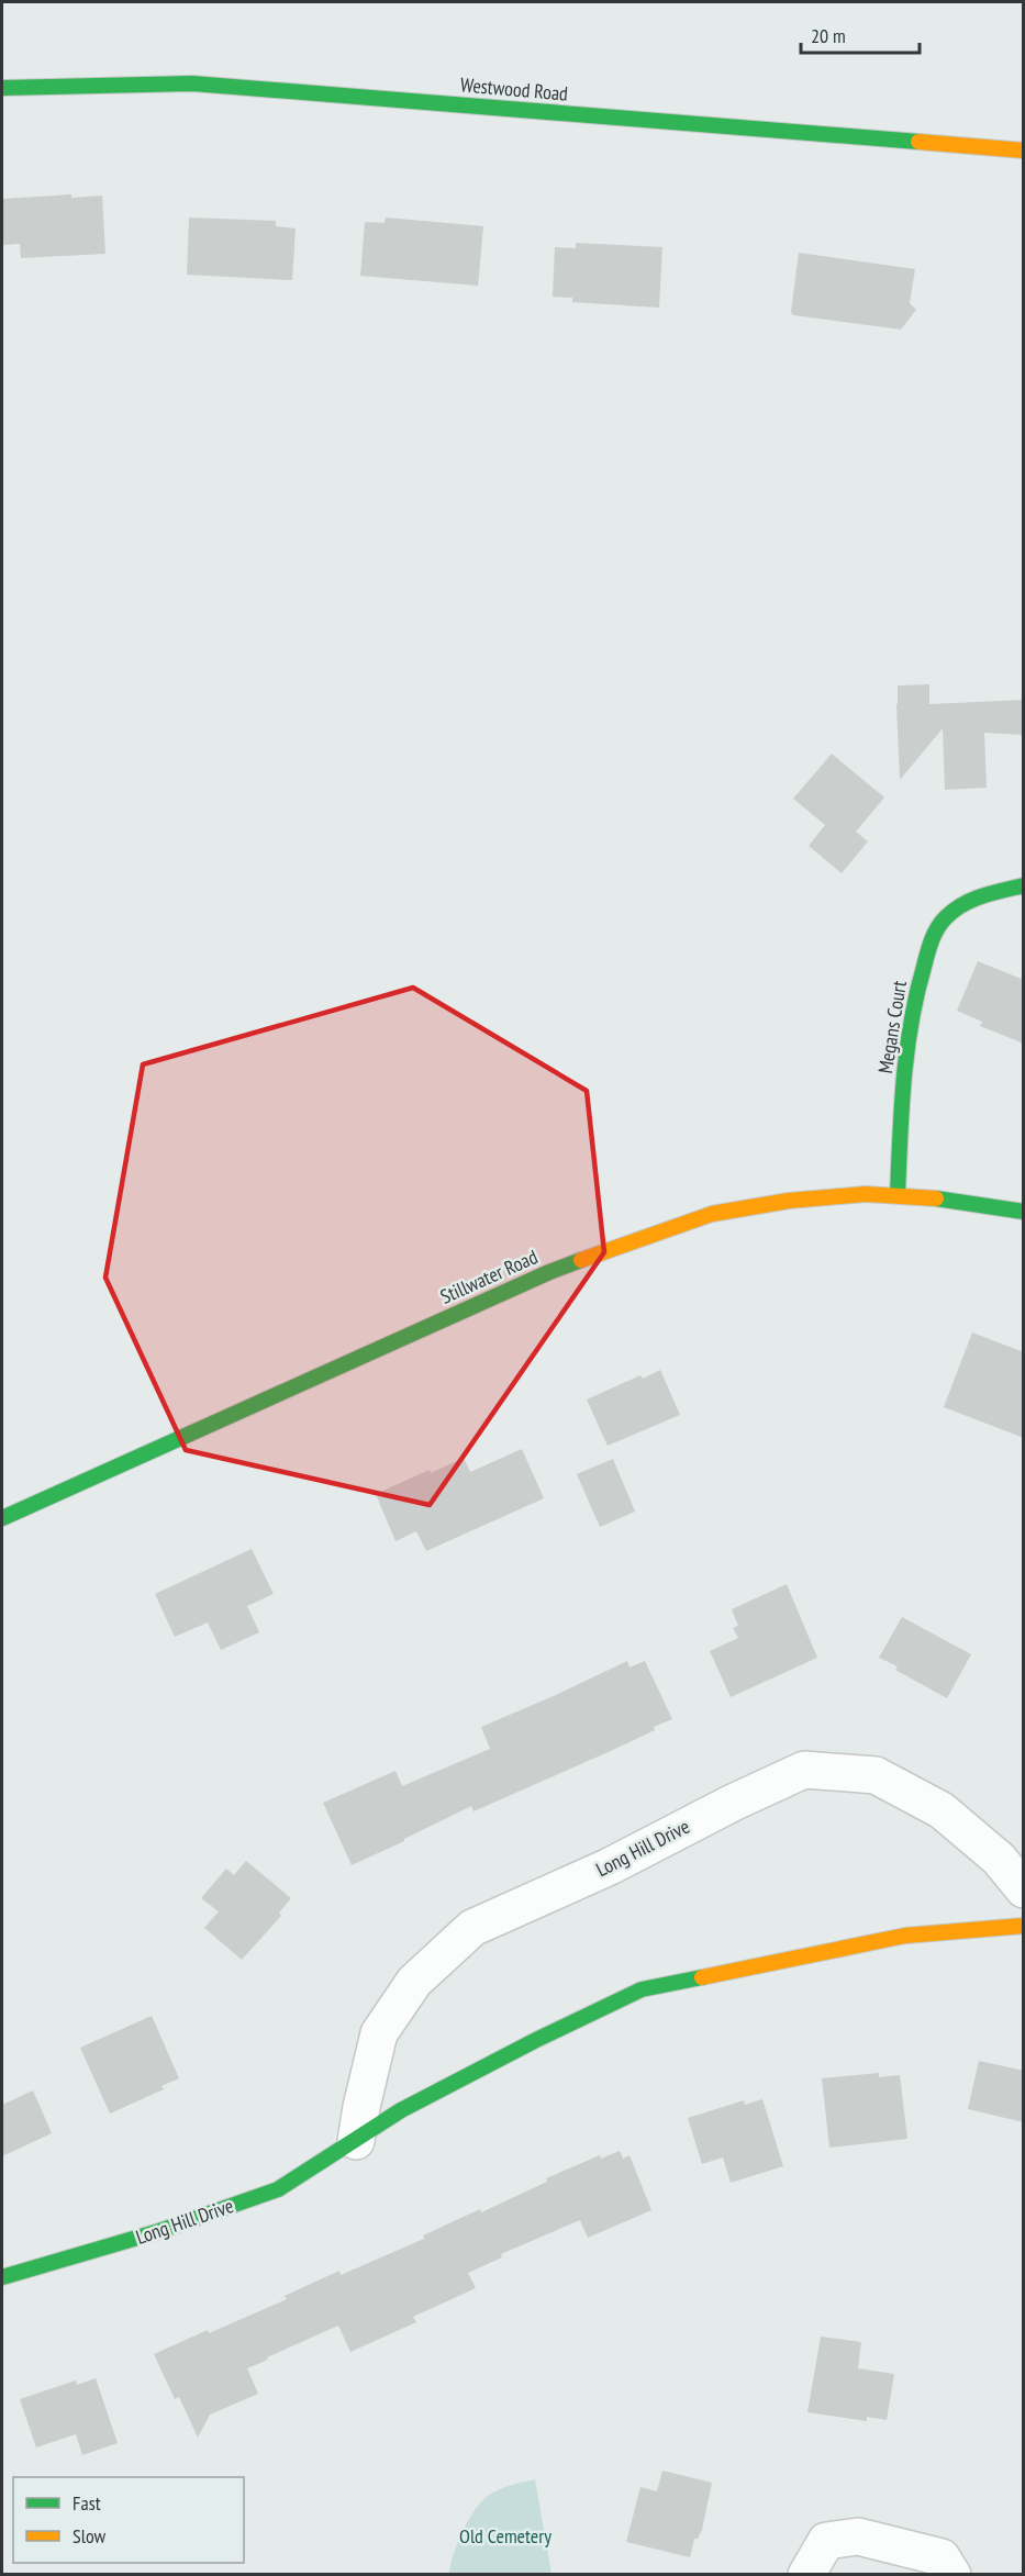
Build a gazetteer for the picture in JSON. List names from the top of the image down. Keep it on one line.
{"streets":{"street":["Westwood Road","Megans Court","Stillwater Road","Long Hill Drive"]},"crossings":[["Megans Court","Stillwater Road"]],"parks":["Old Cemetery"],"legend":["Fast","Slow"],"scale_bar":"20 m"}
